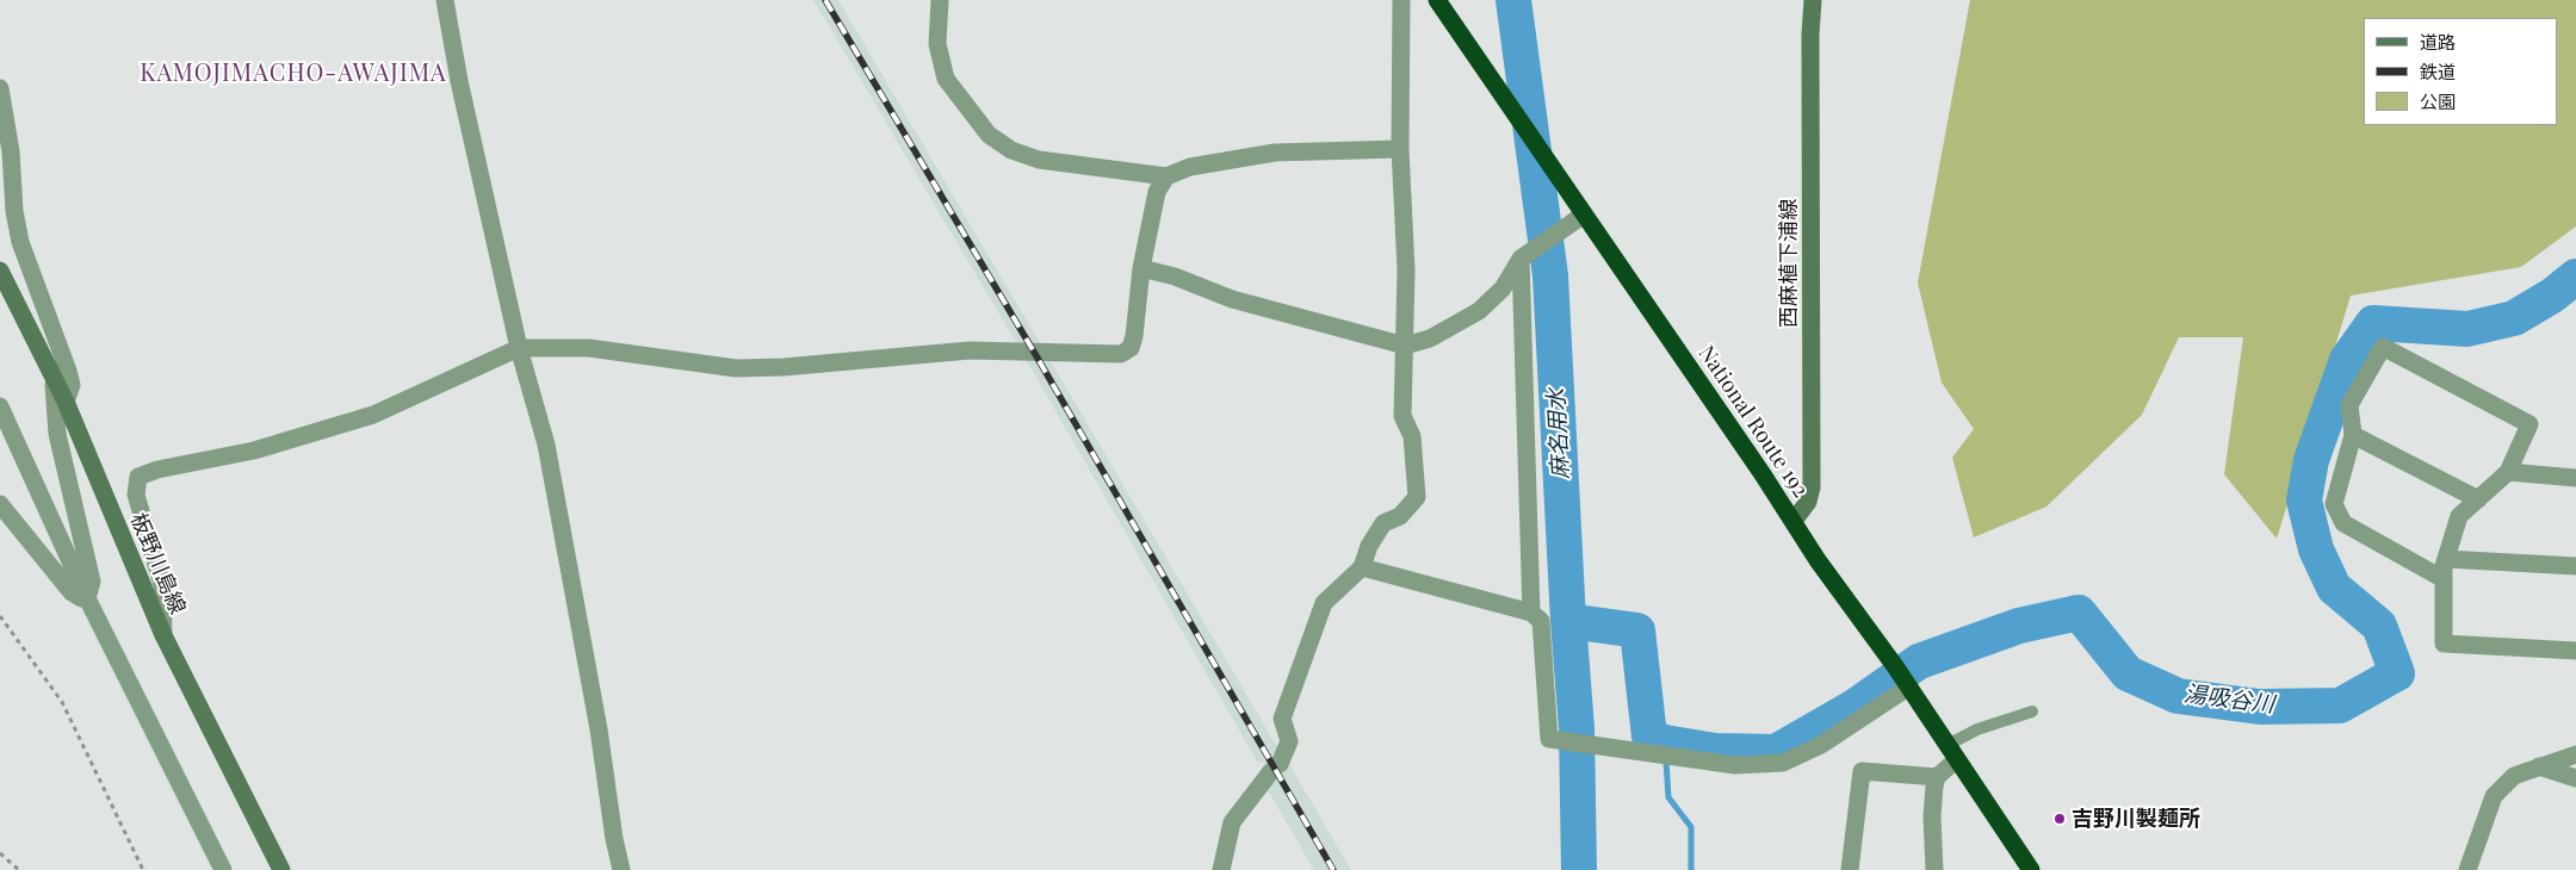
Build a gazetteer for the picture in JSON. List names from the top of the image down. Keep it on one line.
{"streets":{"highway":["National Route 192"],"main road":["西麻植下浦線","板野川島線"]},"crossings":[["西麻植下浦線","National Route 192"]],"districts":["KAMOJIMACHO-AWAJIMA"],"water":["麻名用水","湯吸谷川"],"places":["吉野川製麺所"],"legend":["道路","鉄道","公園"]}
